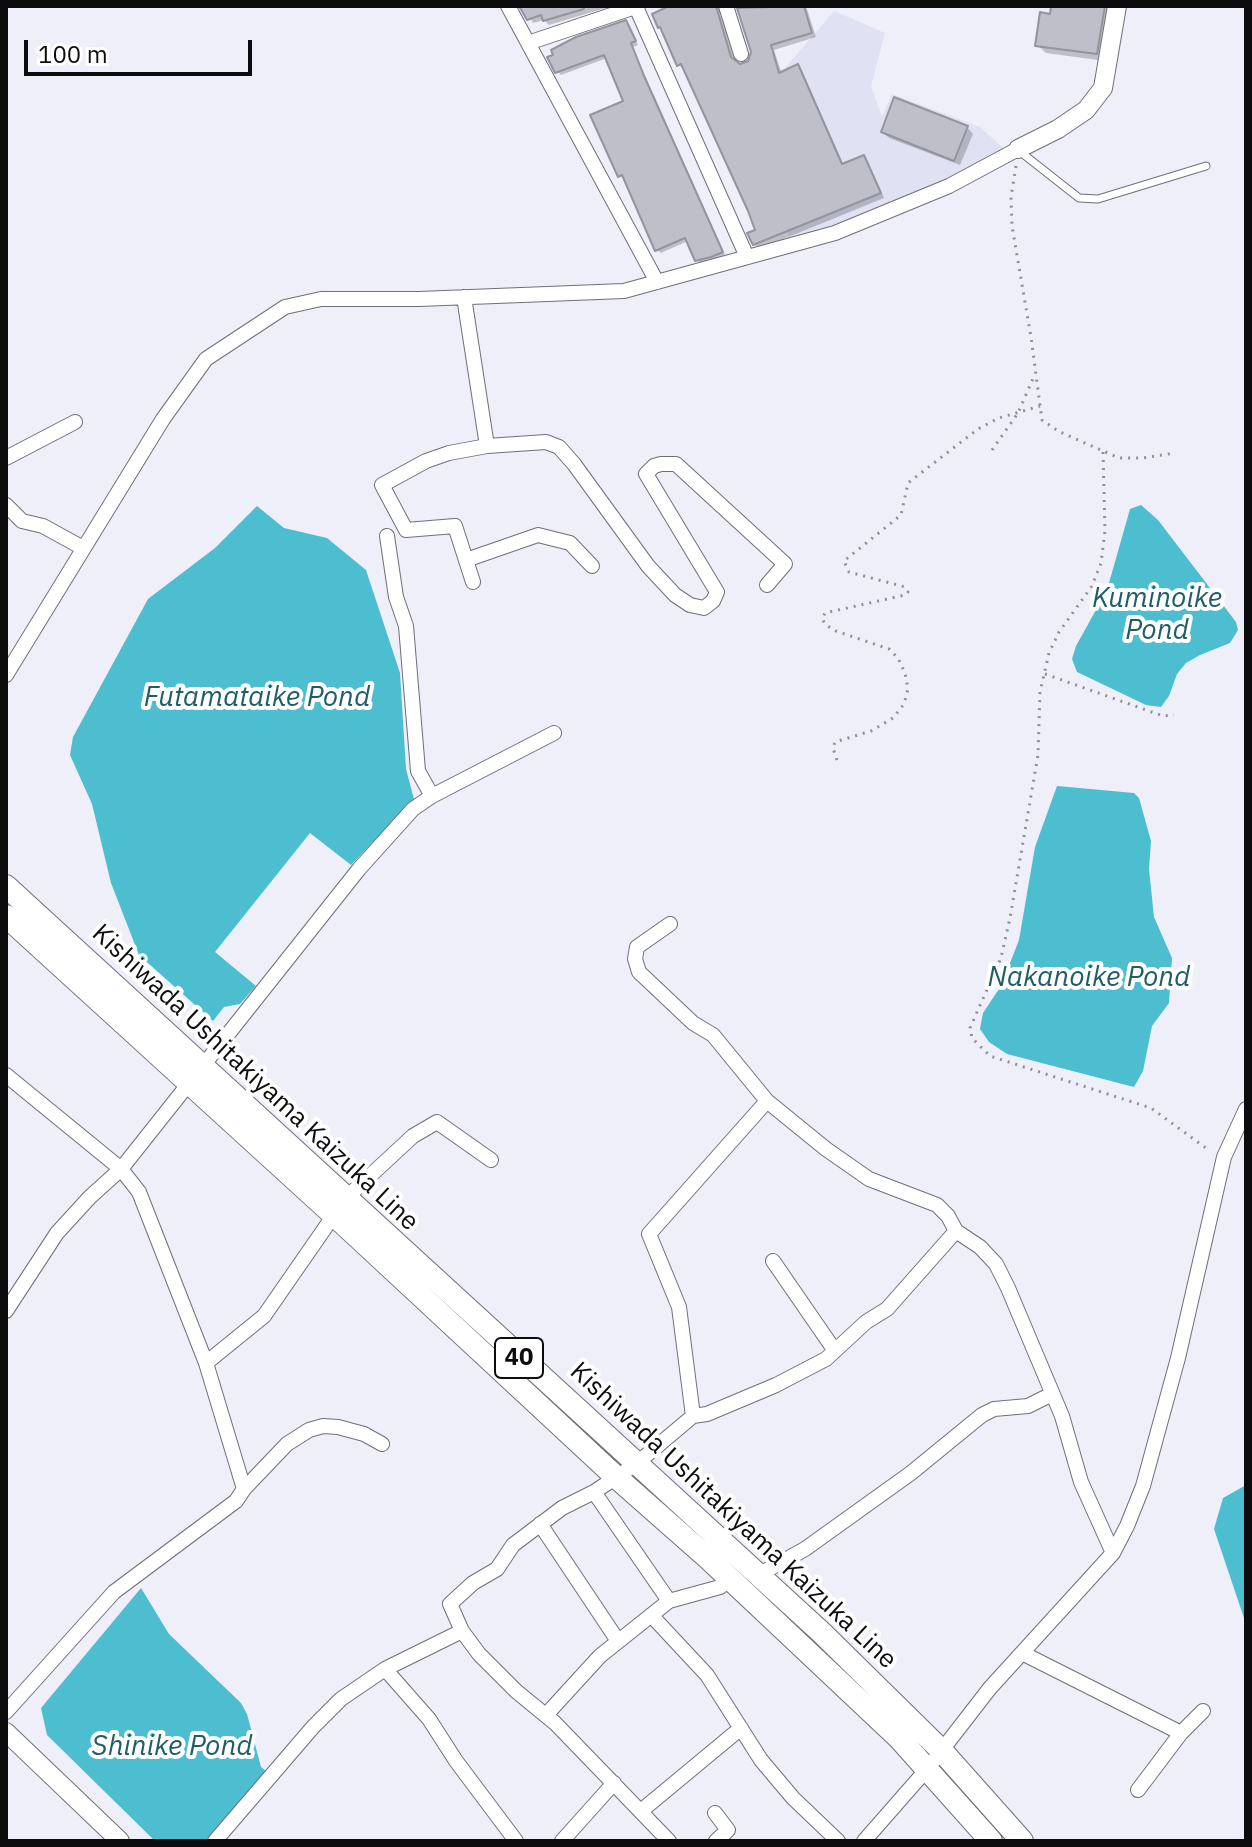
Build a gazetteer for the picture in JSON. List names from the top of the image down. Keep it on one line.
{"streets":{"main road":["Kishiwada Ushitakiyama Kaizuka Line","40"]},"water":["Kuminoike Pond","Futamataike Pond","Nakanoike Pond","Shinike Pond"],"scale_bar":"100 m"}
